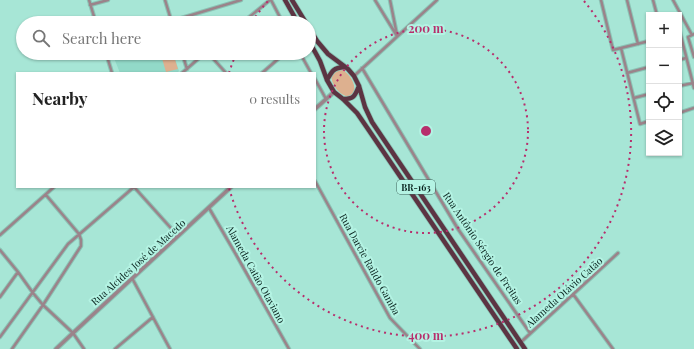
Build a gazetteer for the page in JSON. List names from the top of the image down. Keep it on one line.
{"streets":{"highway":["BR-163"],"street":["Rua Antônio Sérgio de Freitas","Rua Alcídes José de Macedo","Rua Darcie Raildo Gamba","Alameda Catão Otaviano","Alameda Otávio Catão"]},"crossings":[["BR-163","Alameda Otávio Catão"],["Rua Antônio Sérgio de Freitas","Alameda Otávio Catão"],["Rua Alcídes José de Macedo","Alameda Catão Otaviano"]],"page":{"map_buttons":["+","−"],"search":"Search here","heading":["Nearby","0 results"]},"rings":["200 m","400 m"]}
